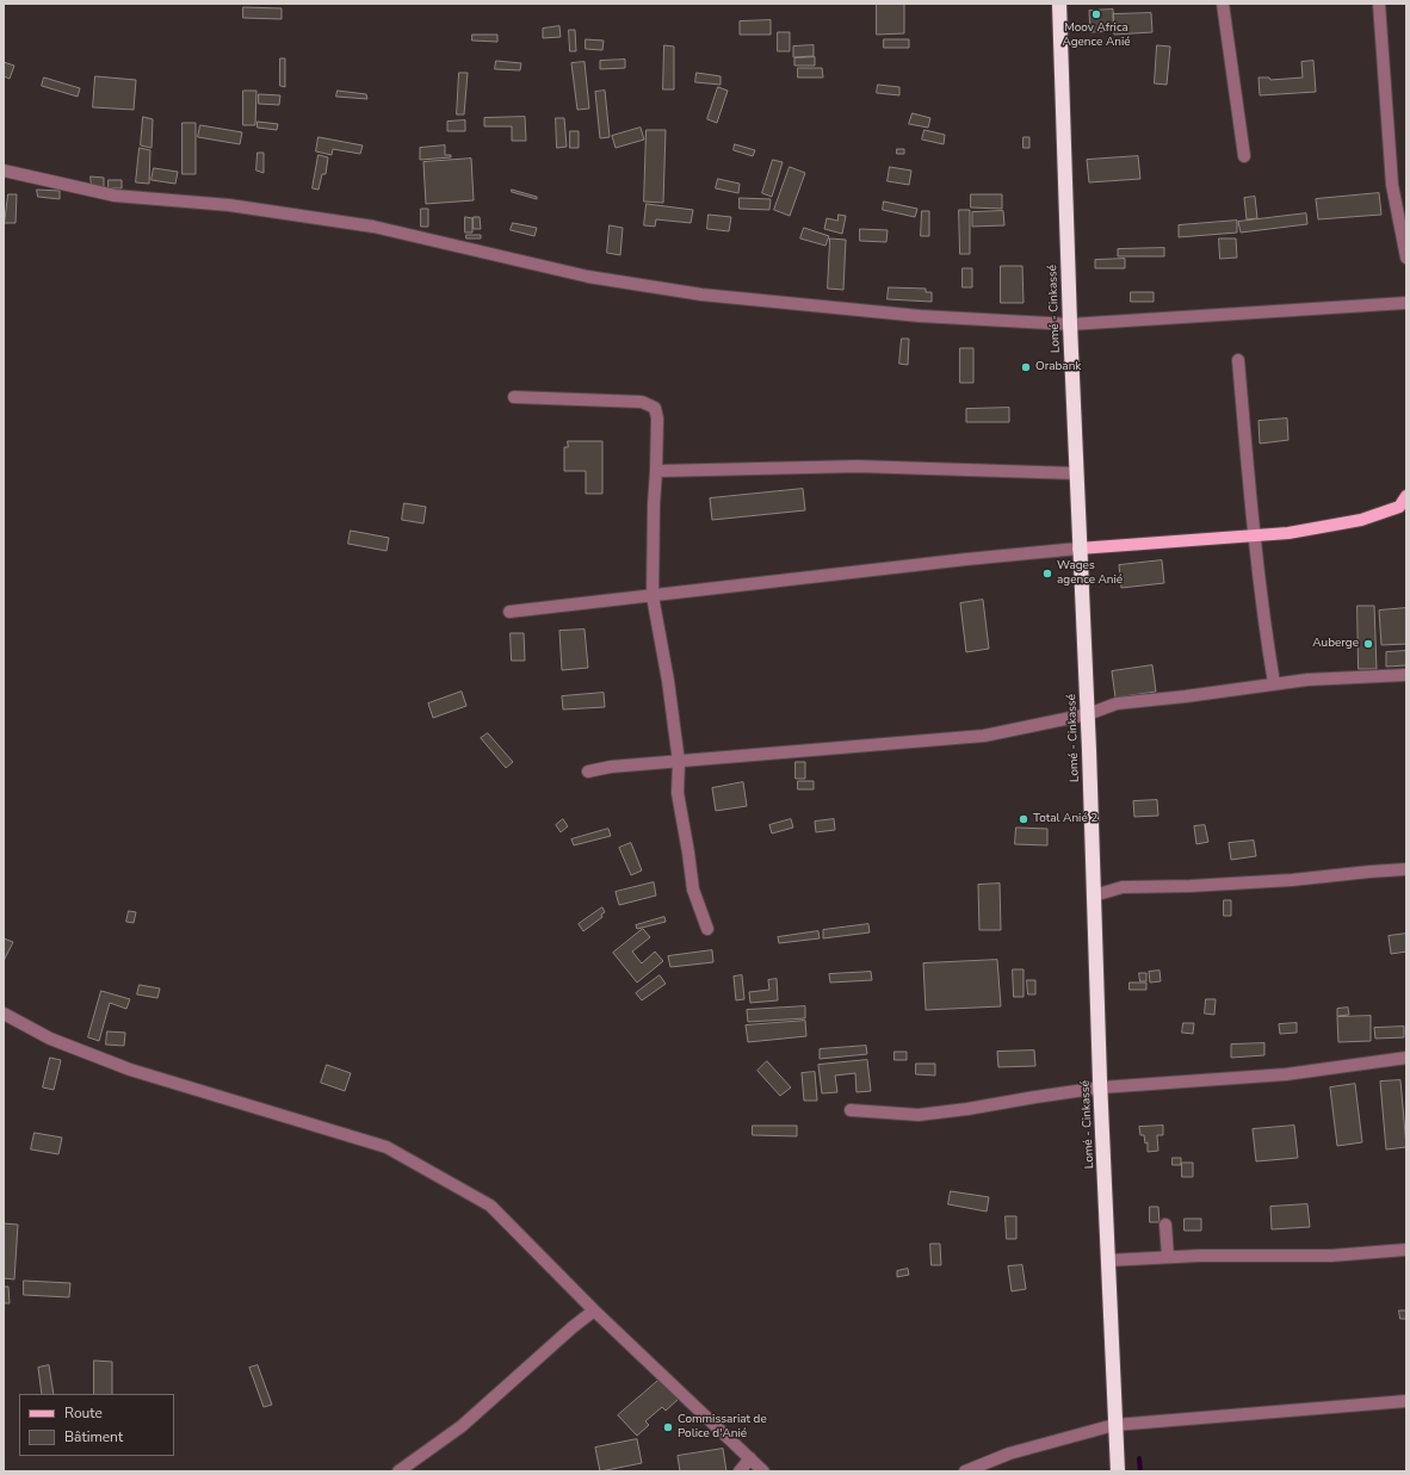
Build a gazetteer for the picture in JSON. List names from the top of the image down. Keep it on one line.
{"streets":{"highway":["Lomé - Cinkassé"]},"places":["Moov Africa Agence Anié","Orabank","Wages agence Anié","Auberge","Total Anié 2","Commissariat de Police d'Anié"],"legend":["Route","Bâtiment"]}
